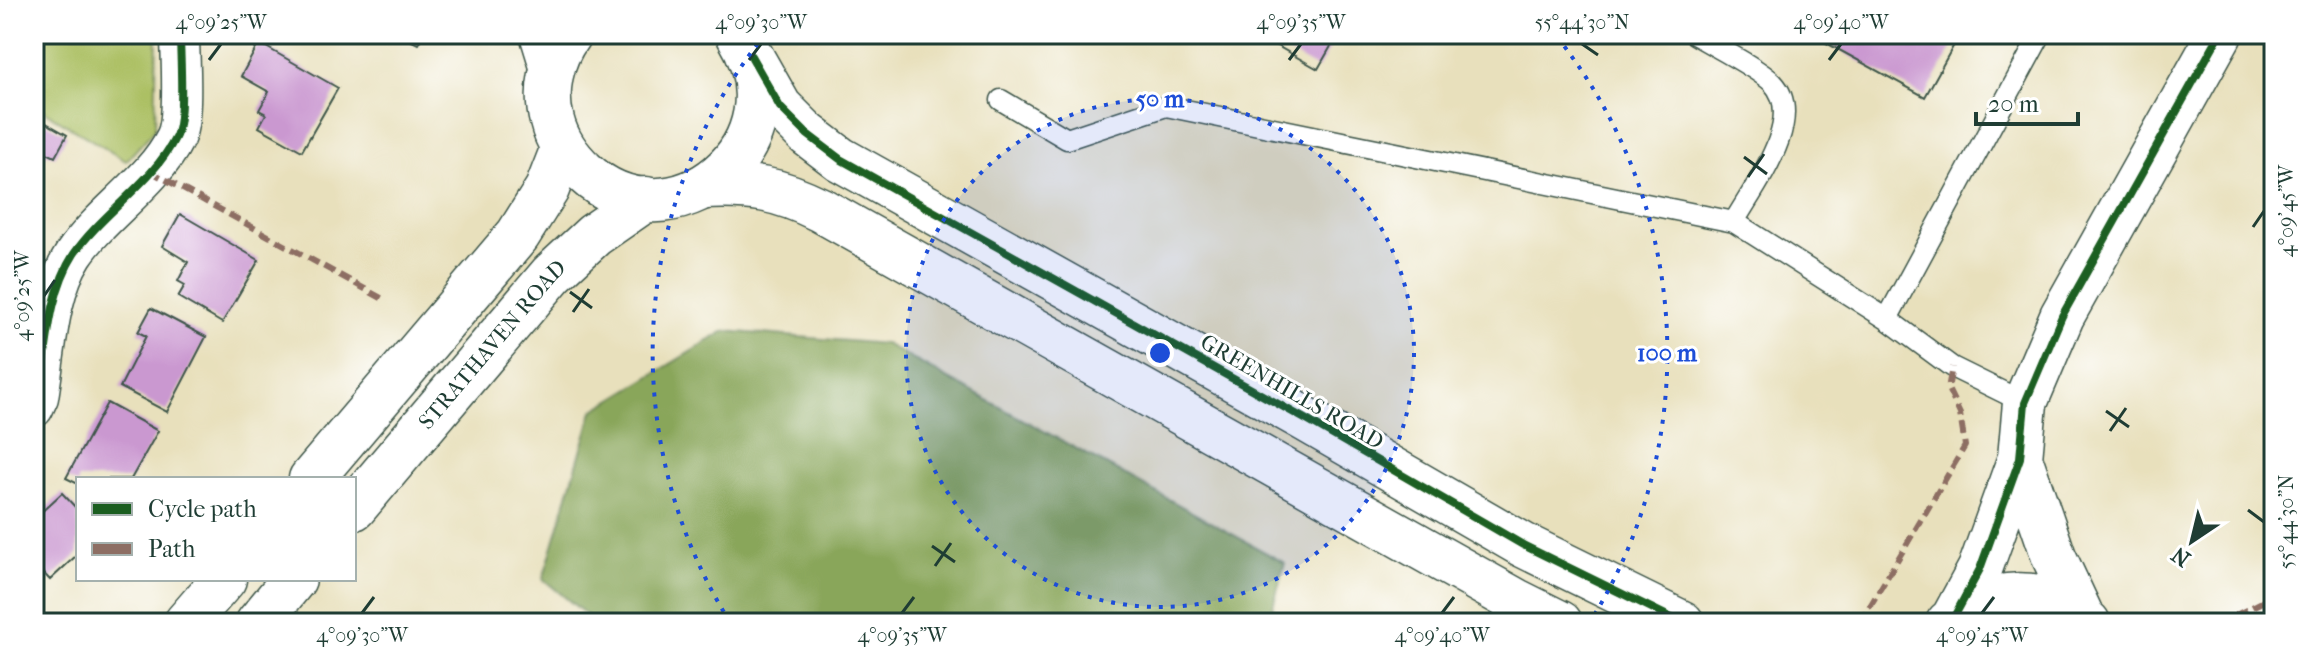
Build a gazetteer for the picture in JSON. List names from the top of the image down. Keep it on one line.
{"streets":{"street":["STRATHAVEN ROAD","GREENHILLS ROAD"]},"legend":["Cycle path","Path"],"scale_bar":"20 m","north":"bottom left","coordinates":["4°09'25\"W","4°09'30\"W","4°09'35\"W","55°44'30\"N","4°09'40\"W","4°09'45\"W"],"rings":["50 m","100 m"]}
